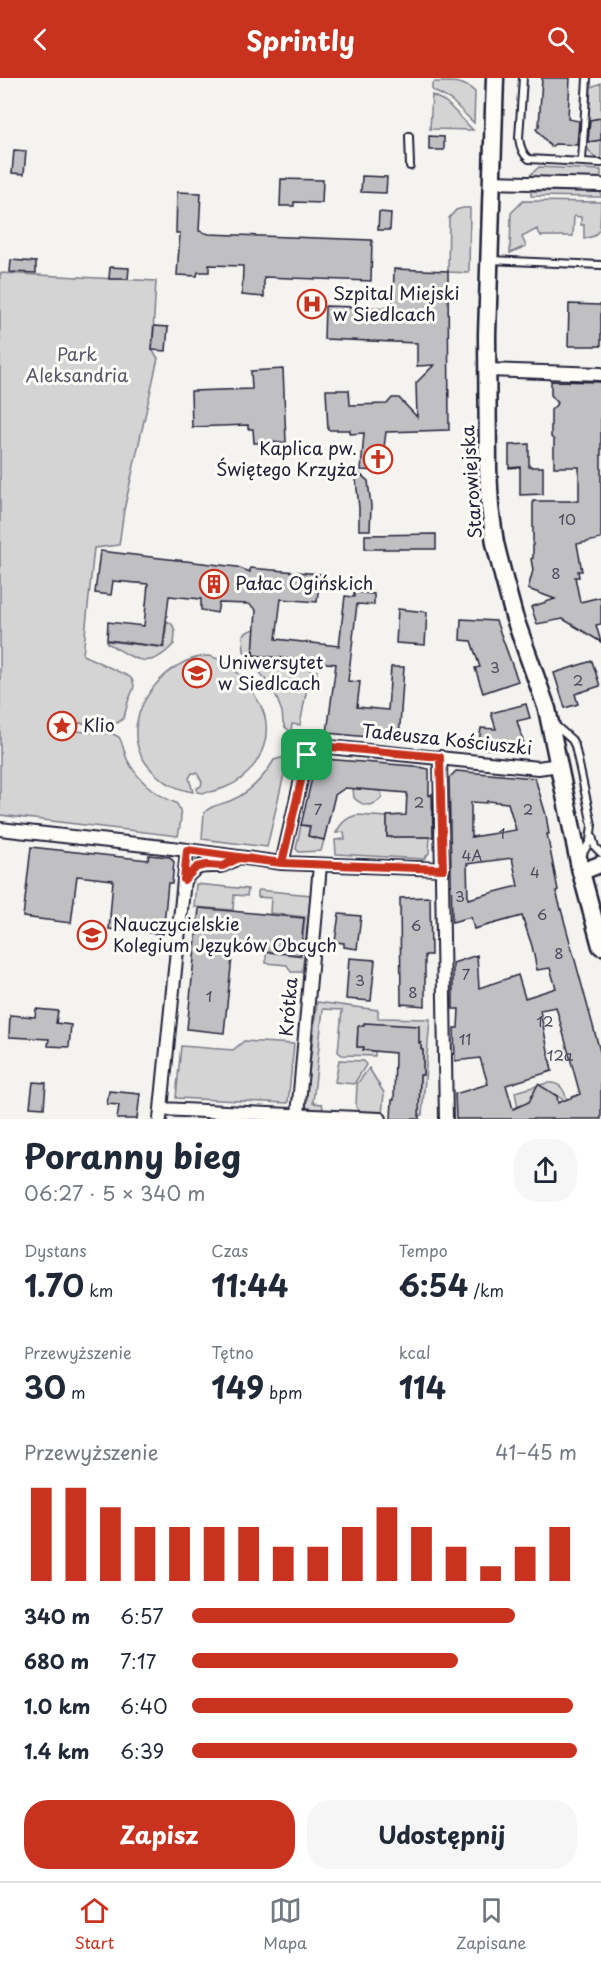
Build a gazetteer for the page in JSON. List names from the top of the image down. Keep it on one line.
{"streets":{"main road":["Starowiejska"],"street":["Tadeusza Kościuszki","Krótka"]},"crossings":[["Starowiejska","Tadeusza Kościuszki"]],"parks":["Park Aleksandria"],"places":{"hospital":["Szpital Miejski w Siedlcach"],"church":["Kaplica pw. Świętego Krzyża"],"building":["Pałac Ogińskich"],"school or university":["Uniwersytet w Siedlcach","Nauczycielskie Kolegium Języków Obcych"],"place":["Klio"]},"house_numbers":["10","8","3","2","2","7","2","1","4A","4","3","6","6","8","7","3","8","1","12","11","12a"],"page":{"header":"Sprintly","heading":["Poranny bieg","06:27 · 5 × 340 m"],"stats":[["Dystans","1.70 km"],["Czas","11:44"],["Tempo","6:54 /km"],["Przewyższenie","30 m"],["Tętno","149 bpm"],["kcal","114"]],"chart":["Przewyższenie","41–45 m"],"list":[{"name":"340 m","note":"6:57"},{"name":"680 m","note":"7:17"},{"name":"1.0 km","note":"6:40"},{"name":"1.4 km","note":"6:39"}],"buttons":["Zapisz","Udostępnij"],"tabs":["Start","Mapa","Zapisane"]}}
